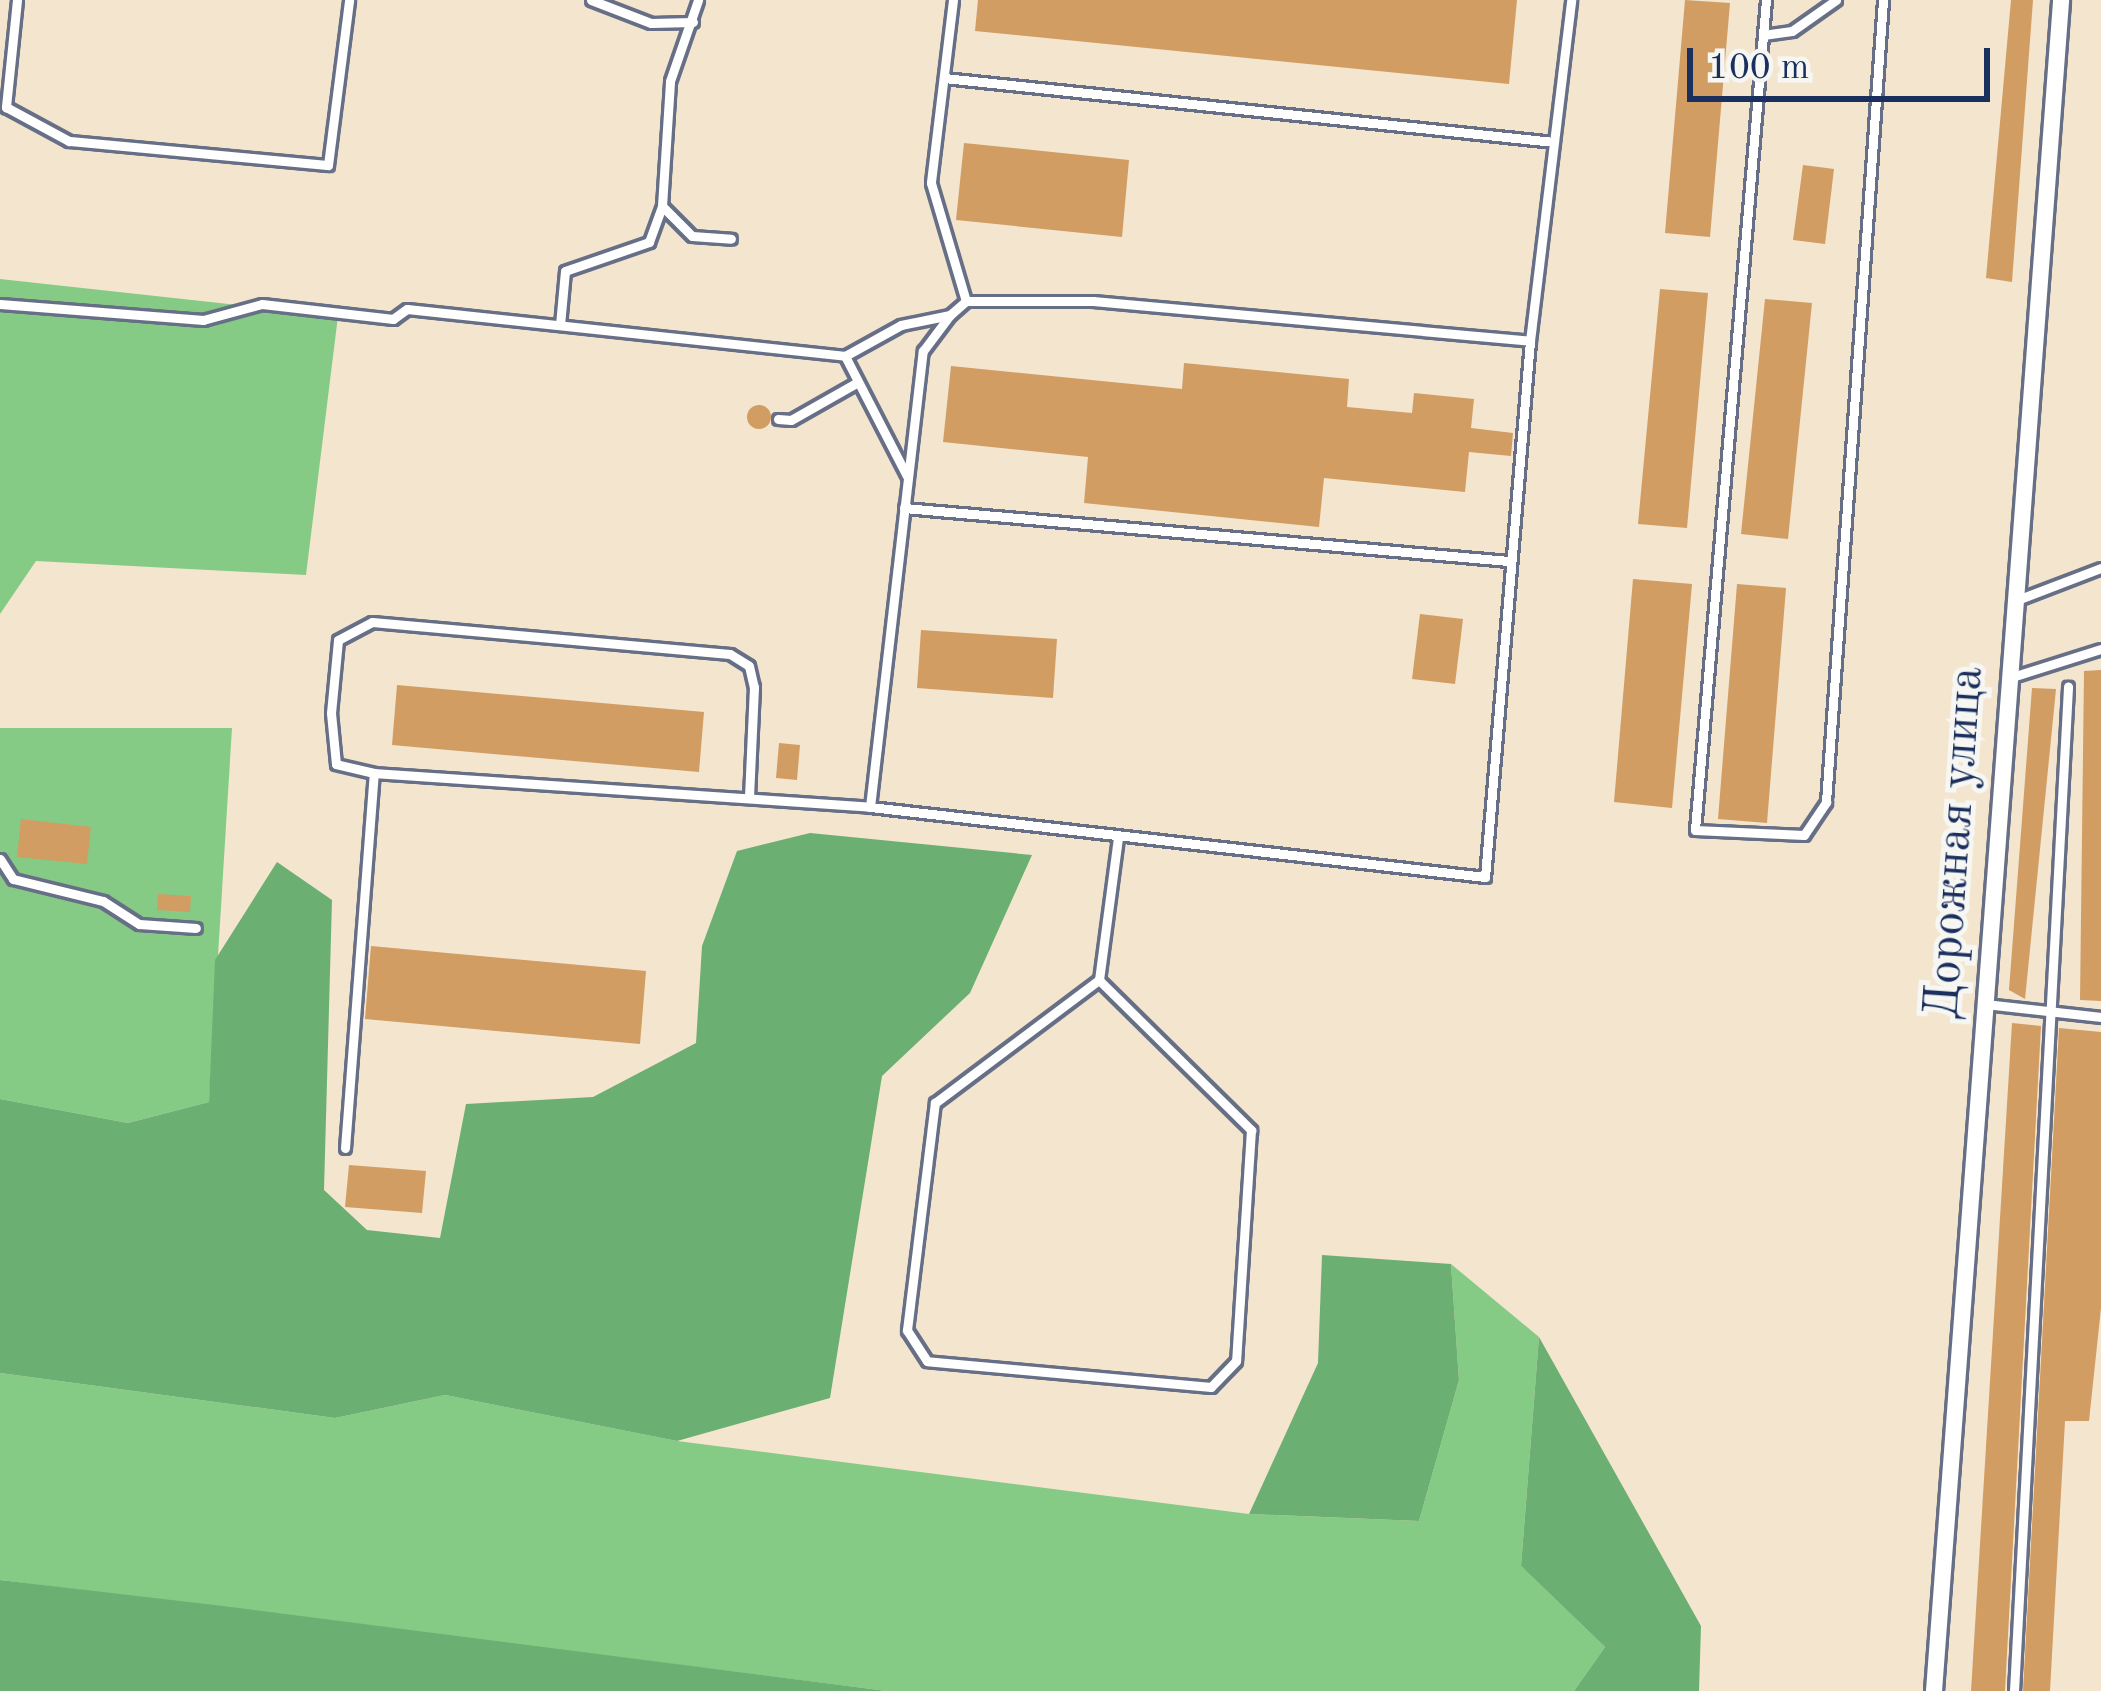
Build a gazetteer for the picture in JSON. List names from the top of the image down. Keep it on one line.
{"streets":{"street":["Дорожная улица"]},"scale_bar":"100 m"}
